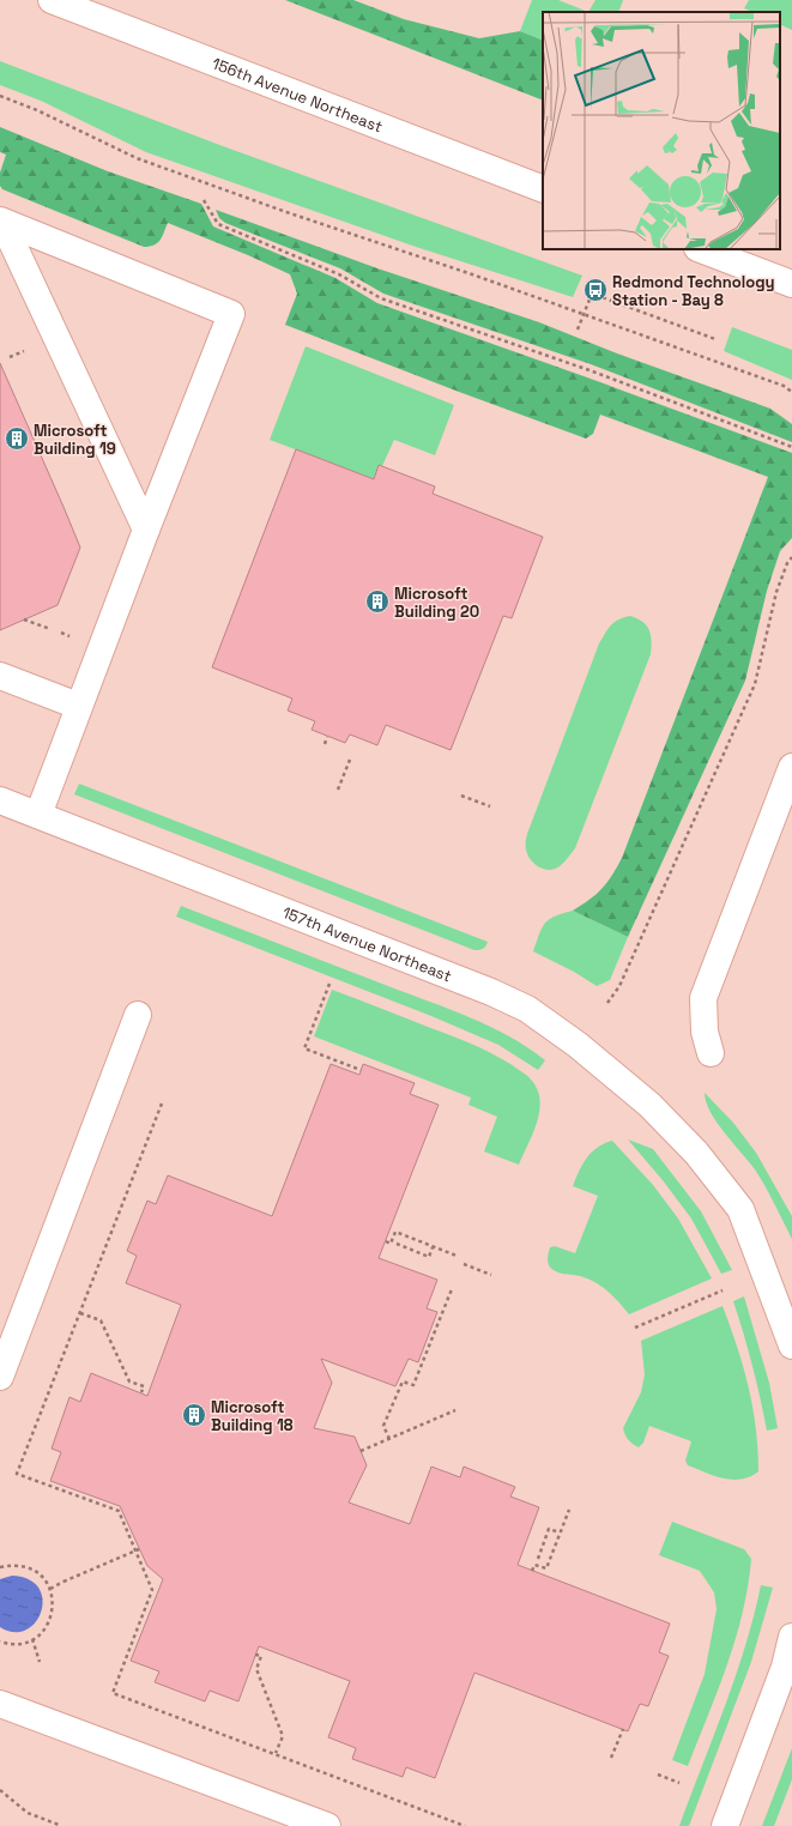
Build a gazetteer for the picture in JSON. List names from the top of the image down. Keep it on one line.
{"streets":{"street":["156th Avenue Northeast","157th Avenue Northeast"]},"places":{"bus stop":["Redmond Technology Station - Bay 8"],"building":["Microsoft Building 19","Microsoft Building 20","Microsoft Building 18"]}}
